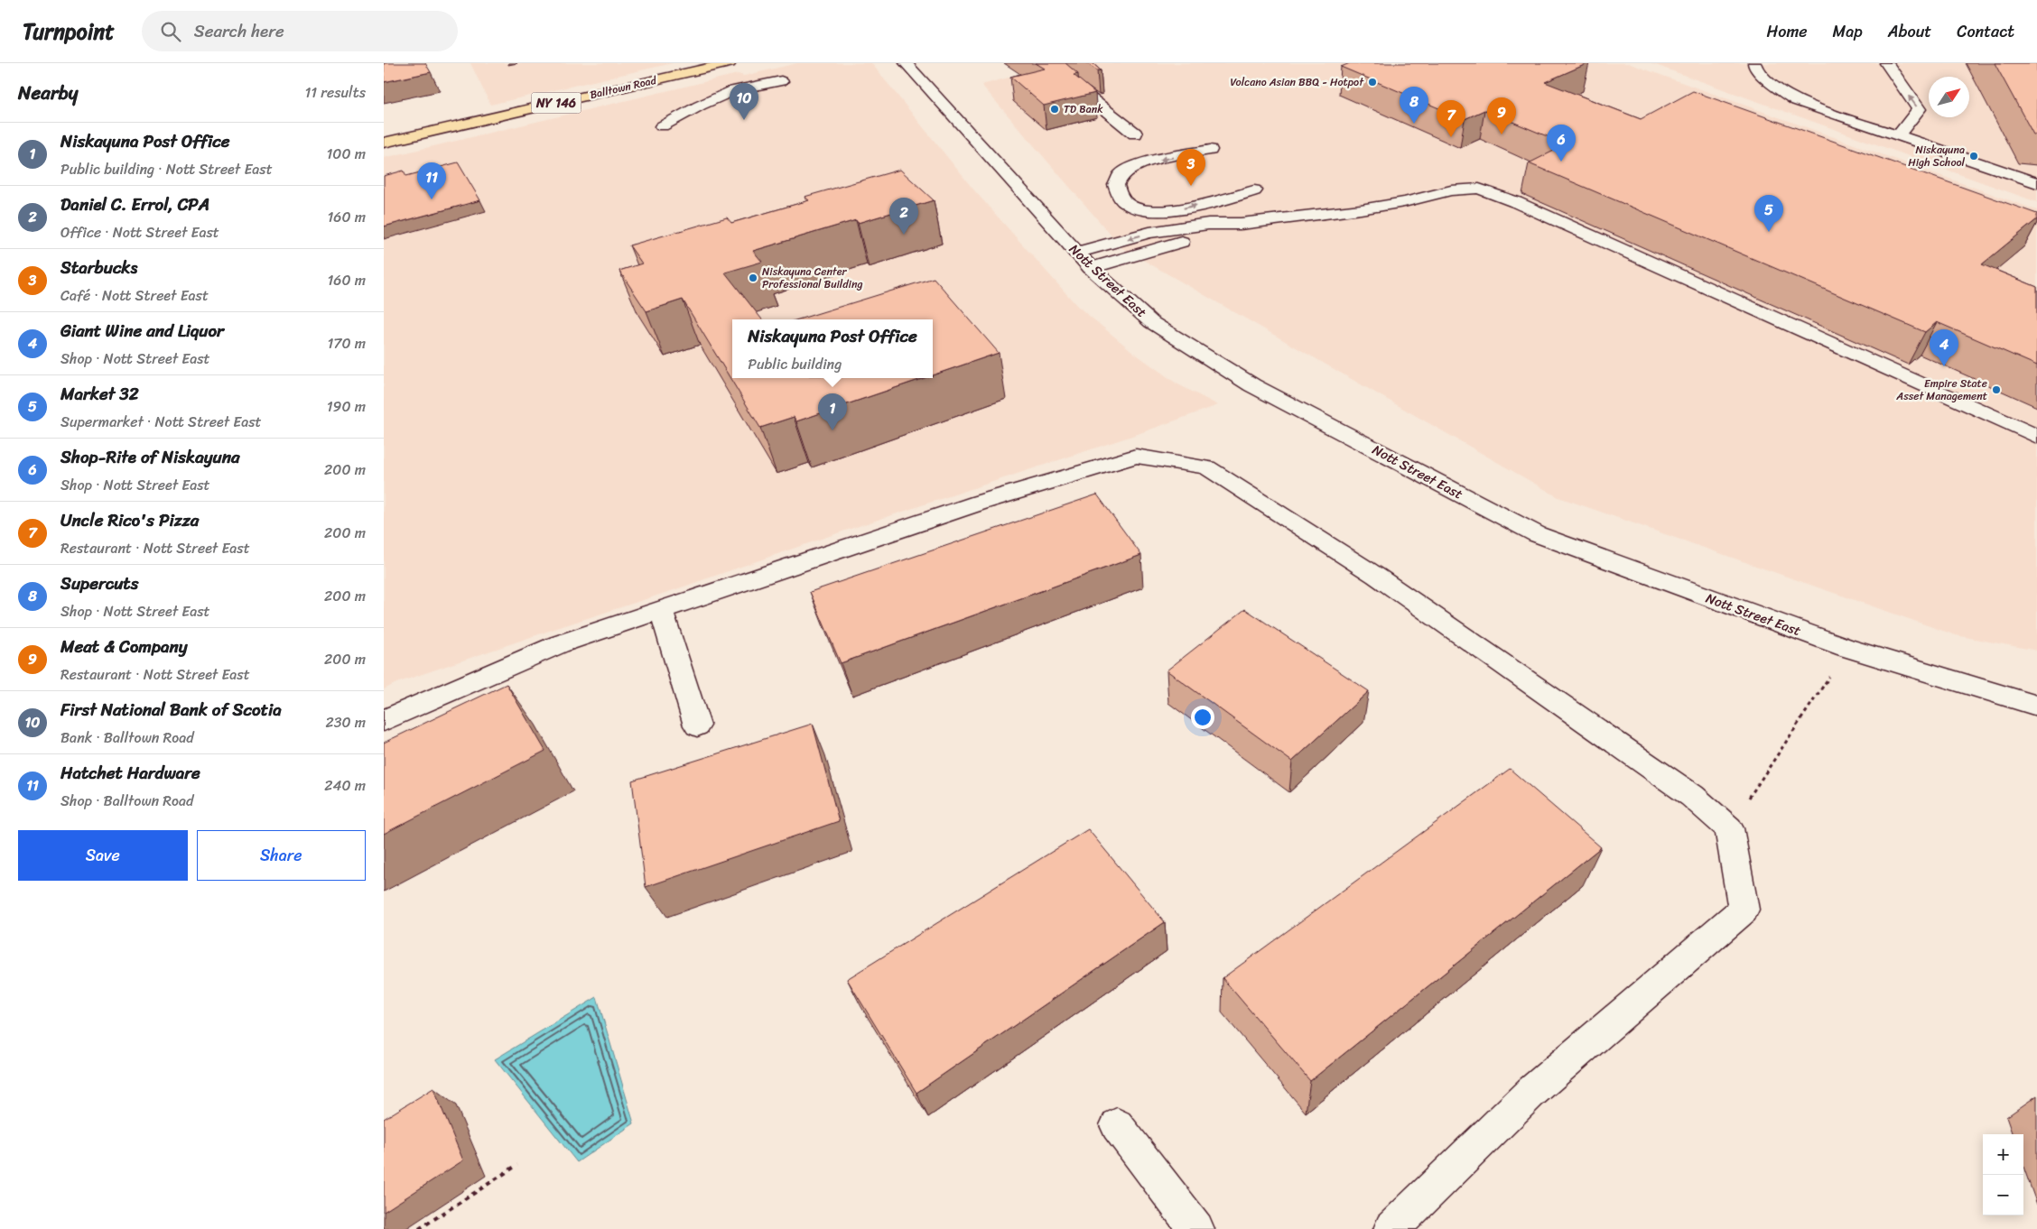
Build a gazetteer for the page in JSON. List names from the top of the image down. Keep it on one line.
{"streets":{"main road":["Balltown Road","NY 146"],"street":["Nott Street East"]},"places":["Volcano Asian BBQ - Hotpot","TD Bank","Niskayuna High School","Niskayuna Center Professional Building","Empire State Asset Management"],"north":"top right","page":{"header":"Turnpoint","search":"Search here","nav":["Home","Map","About","Contact"],"heading":["Nearby","11 results"],"pins":["10","8","9","7","6","3","11","5","2","4","1"],"list":[{"mark":"1","name":"Niskayuna Post Office","note":"Public building · Nott Street East","value":"100 m"},{"mark":"2","name":"Daniel C. Errol, CPA","note":"Office · Nott Street East","value":"160 m"},{"mark":"3","name":"Starbucks","note":"Café · Nott Street East","value":"160 m"},{"mark":"4","name":"Giant Wine and Liquor","note":"Shop · Nott Street East","value":"170 m"},{"mark":"5","name":"Market 32","note":"Supermarket · Nott Street East","value":"190 m"},{"mark":"6","name":"Shop-Rite of Niskayuna","note":"Shop · Nott Street East","value":"200 m"},{"mark":"7","name":"Uncle Rico's Pizza","note":"Restaurant · Nott Street East","value":"200 m"},{"mark":"8","name":"Supercuts","note":"Shop · Nott Street East","value":"200 m"},{"mark":"9","name":"Meat & Company","note":"Restaurant · Nott Street East","value":"200 m"},{"mark":"10","name":"First National Bank of Scotia","note":"Bank · Balltown Road","value":"230 m"},{"mark":"11","name":"Hatchet Hardware","note":"Shop · Balltown Road","value":"240 m"}],"popup":["Niskayuna Post Office","Public building"],"buttons":["Save","Share"],"map_buttons":["+","−"]}}
